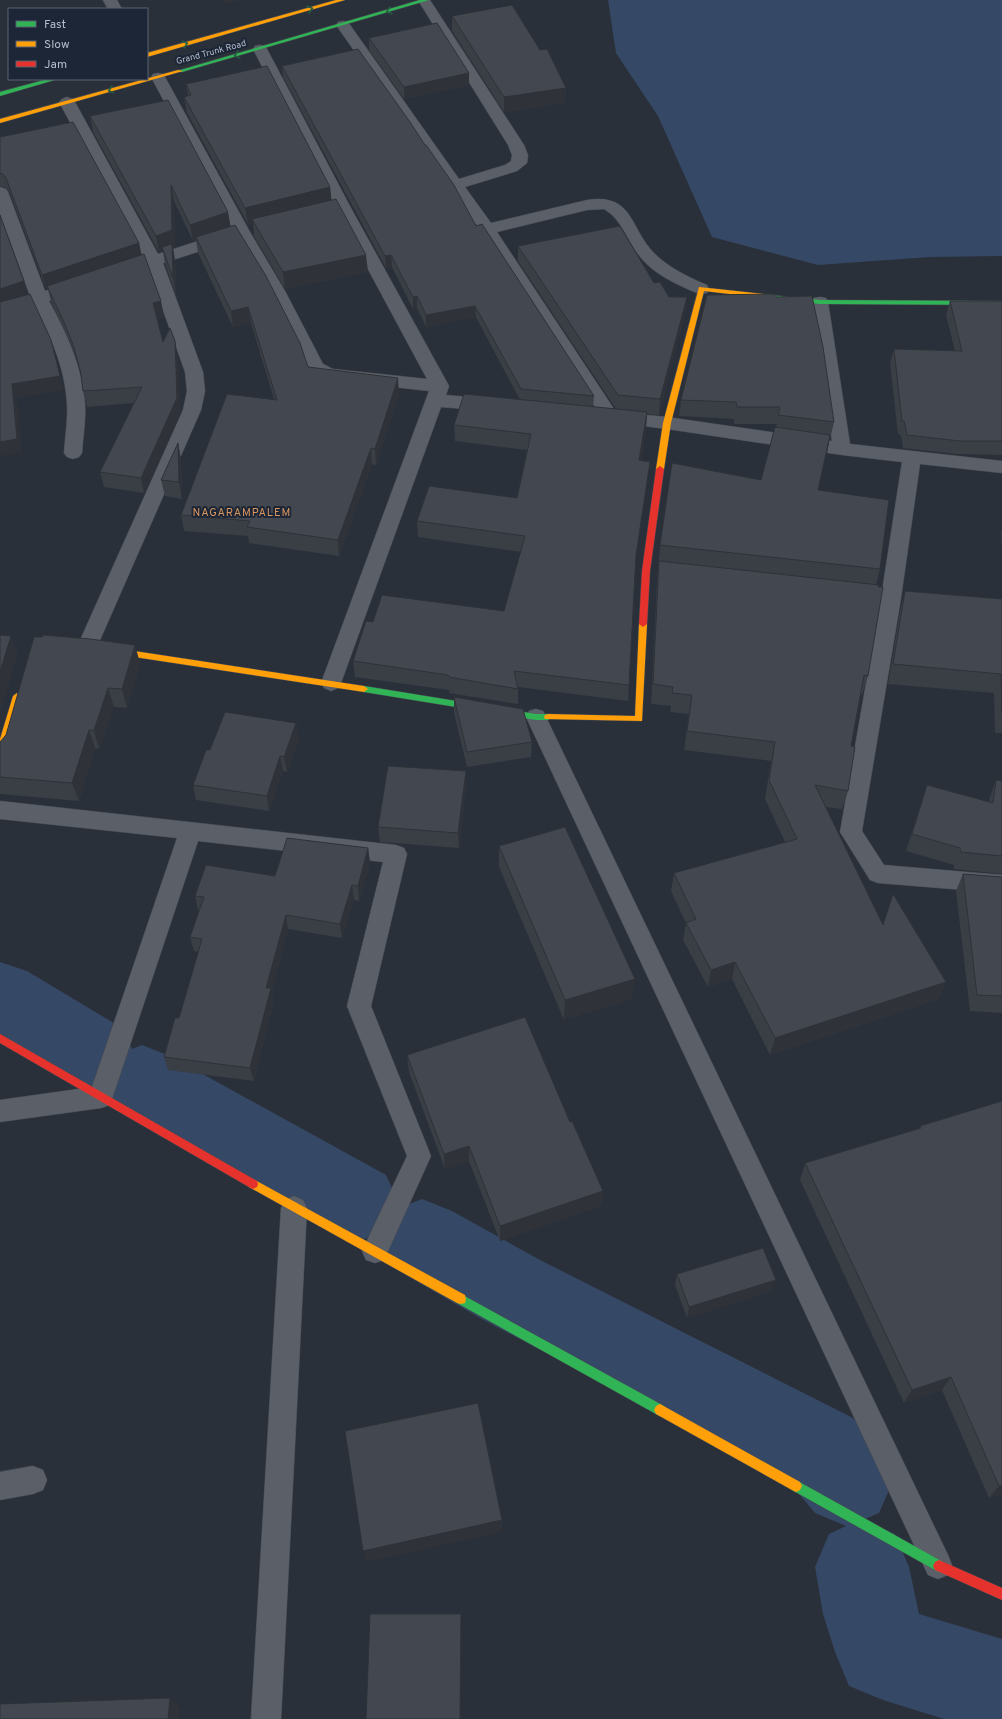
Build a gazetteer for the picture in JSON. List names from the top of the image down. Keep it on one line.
{"streets":{"street":["Grand Trunk Road"]},"districts":["NAGARAMPALEM"],"legend":["Fast","Slow","Jam"]}
